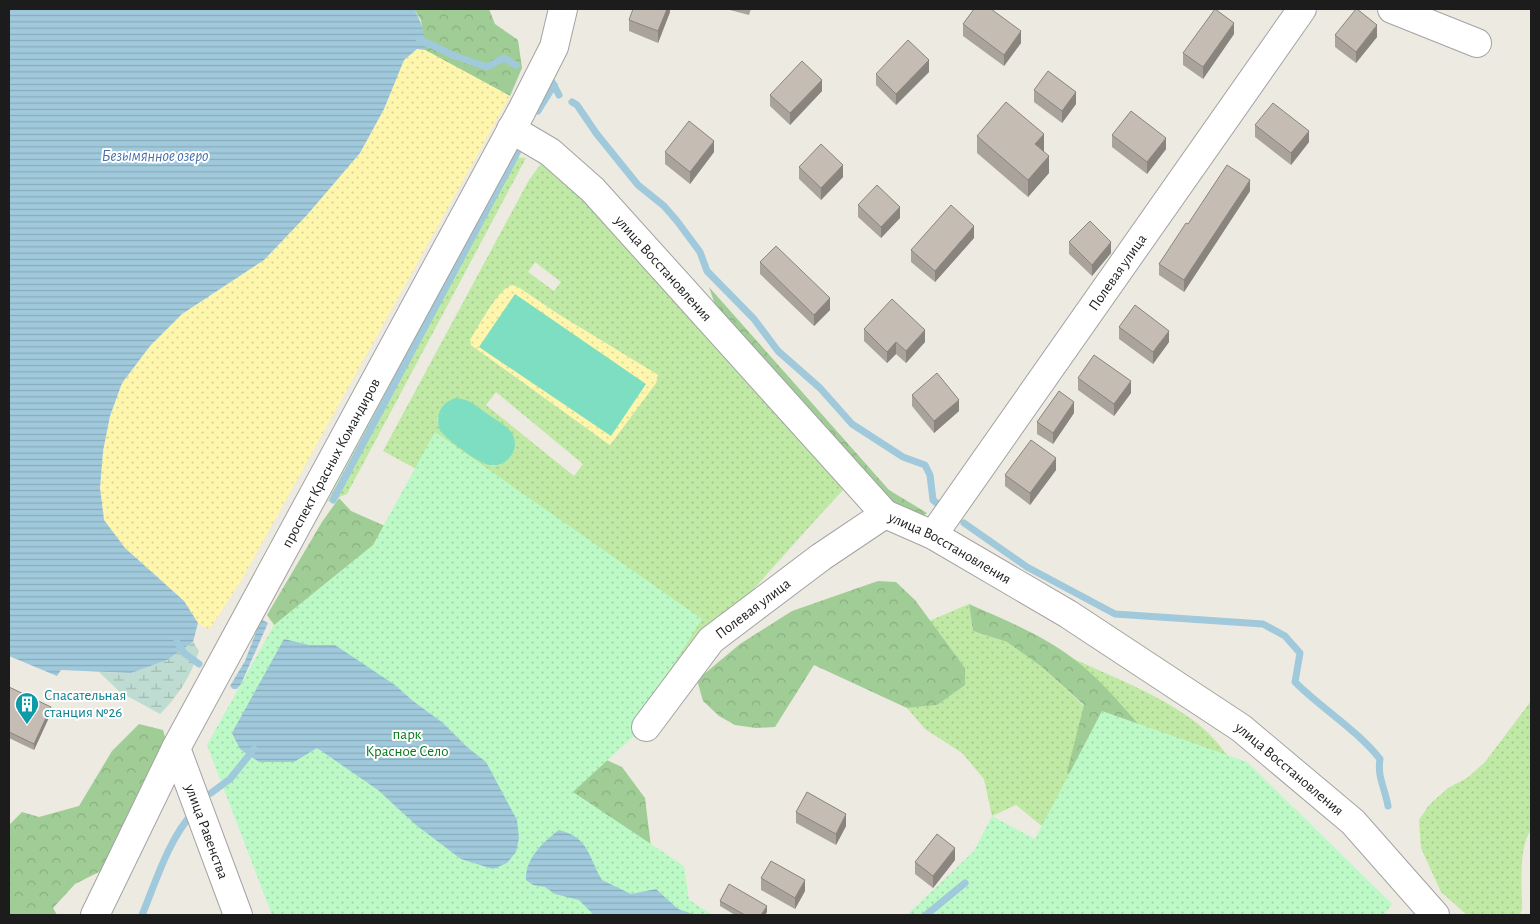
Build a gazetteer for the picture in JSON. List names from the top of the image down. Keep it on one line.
{"streets":{"street":["улица Восстановления","Полевая улица","проспект Красных Командиров","улица Равенства"]},"crossings":[["улица Восстановления","Полевая улица"],["улица Восстановления","проспект Красных Командиров"],["проспект Красных Командиров","улица Равенства"]],"water":["Безымянное озеро"],"parks":["парк Красное Село"],"places":{"building":["Спасательная станция №26"]}}
